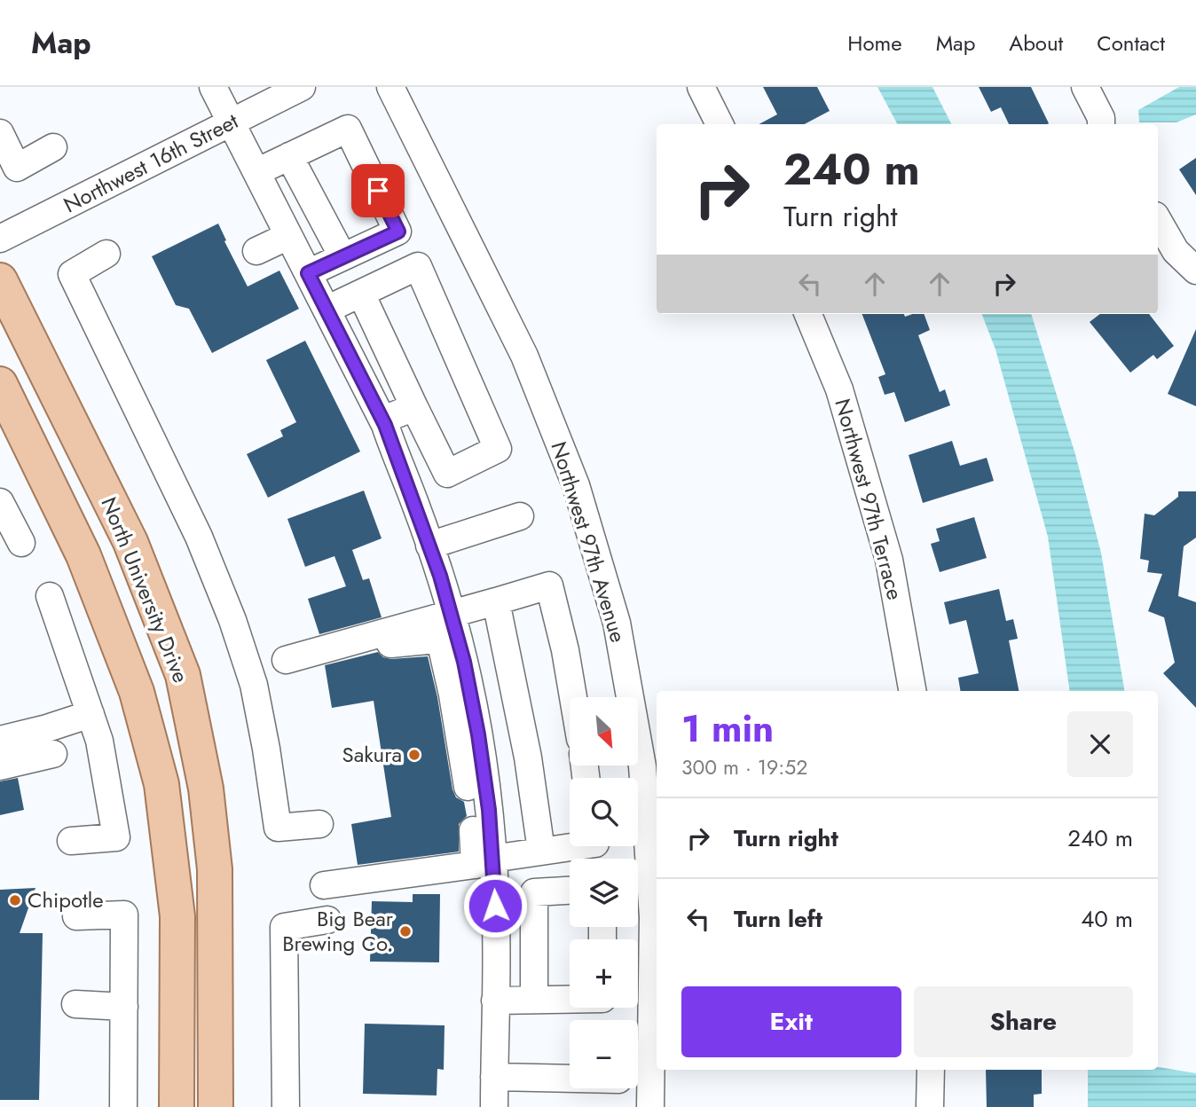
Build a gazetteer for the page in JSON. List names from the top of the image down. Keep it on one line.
{"streets":{"main road":["North University Drive"],"street":["Northwest 16th Street","Northwest 97th Terrace","Northwest 97th Avenue"]},"places":["Sakura","Chipotle","Big Bear Brewing Co."],"north":"bottom right","page":{"header":"Map","nav":["Home","Map","About","Contact"],"turn":["240 m","Turn right"],"heading":["1 min","300 m · 19:52"],"map_buttons":["+","−"],"list":[{"name":"Turn right","value":"240 m"},{"name":"Turn left","value":"40 m"}],"buttons":["Exit","Share"]}}
